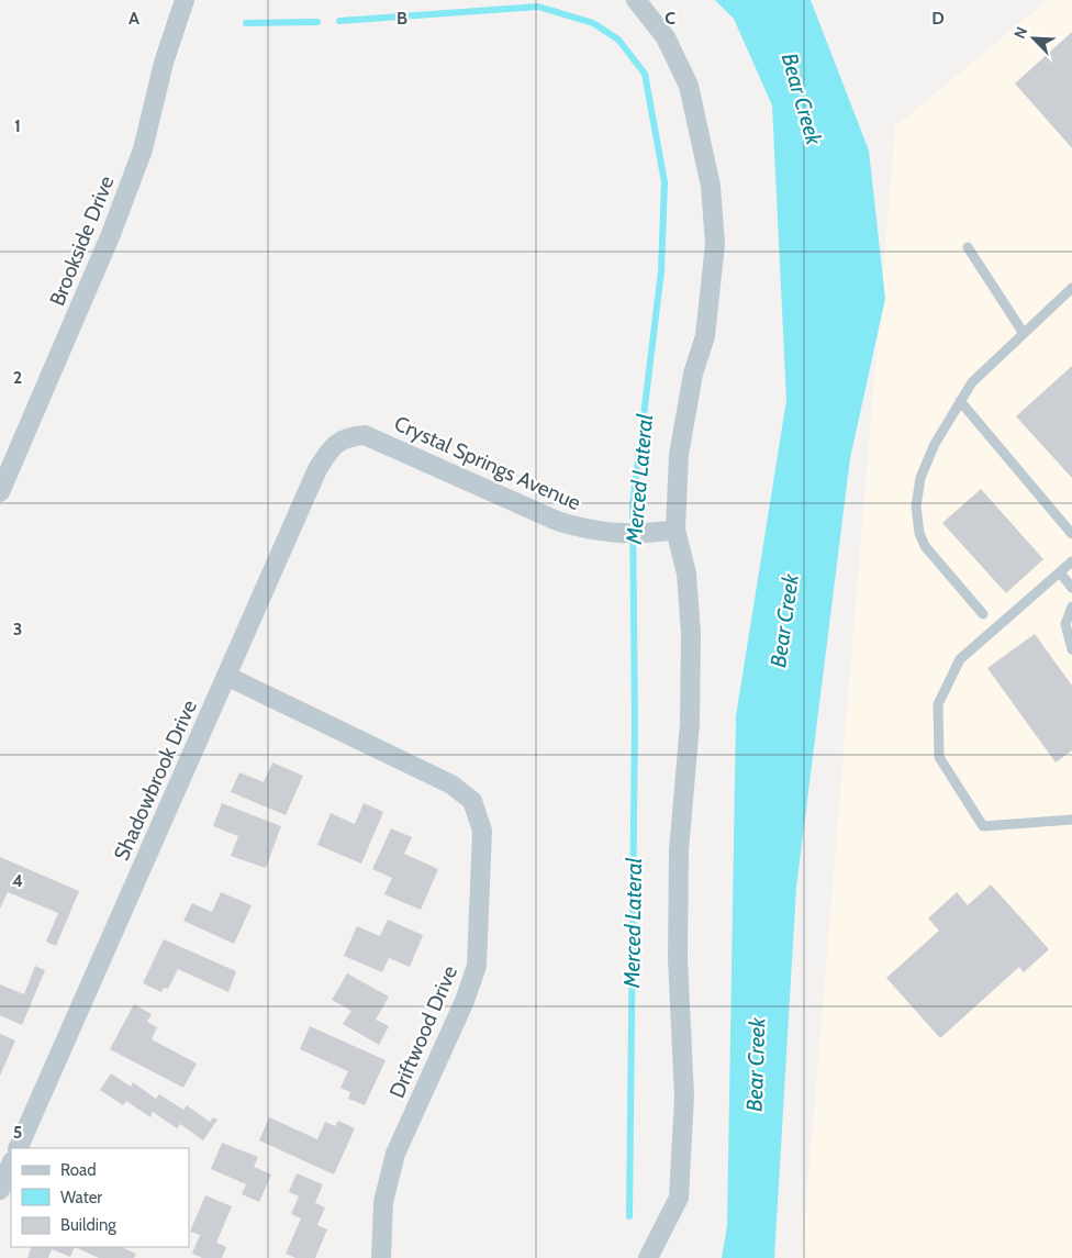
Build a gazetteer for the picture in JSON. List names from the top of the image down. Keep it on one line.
{"streets":{"street":["Brookside Drive","Crystal Springs Avenue","Shadowbrook Drive","Driftwood Drive"]},"crossings":[["Crystal Springs Avenue","Shadowbrook Drive"],["Shadowbrook Drive","Driftwood Drive"]],"water":["Bear Creek","Merced Lateral"],"legend":["Road","Water","Building"],"north":"top left","grid":{"columns":["A","B","C","D"],"rows":["1","2","3","4","5"]}}
